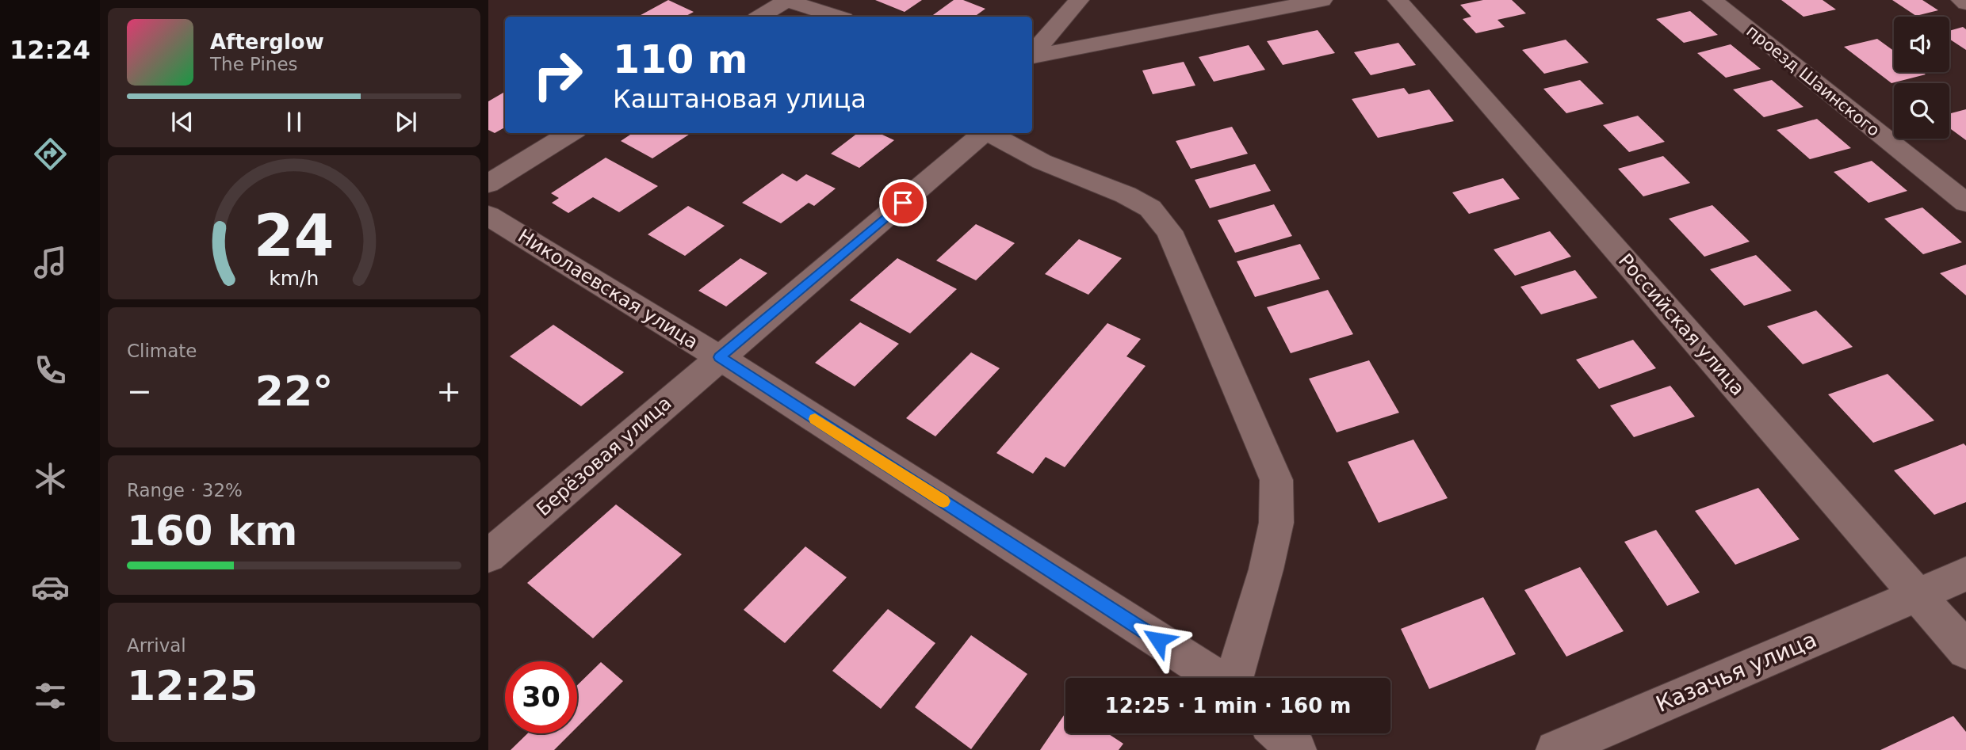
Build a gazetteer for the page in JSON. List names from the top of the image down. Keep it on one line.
{"streets":{"street":["проезд Шаинского","Николаевская улица","Российская улица","Берёзовая улица","Казачья улица"]},"crossings":[["Николаевская улица","Берёзовая улица"],["Российская улица","Казачья улица"]],"page":{"tabs":"12:24","turn":["110 m","Каштановая улица"],"song":["Afterglow","The Pines"],"tile":["Climate",["Range · 32%","160 km"],["Arrival","12:25"]],"heat":["−","22°","+"],"limit":"30","trip":"12:25 · 1 min · 160 m","gauge":["24","km/h"]}}
